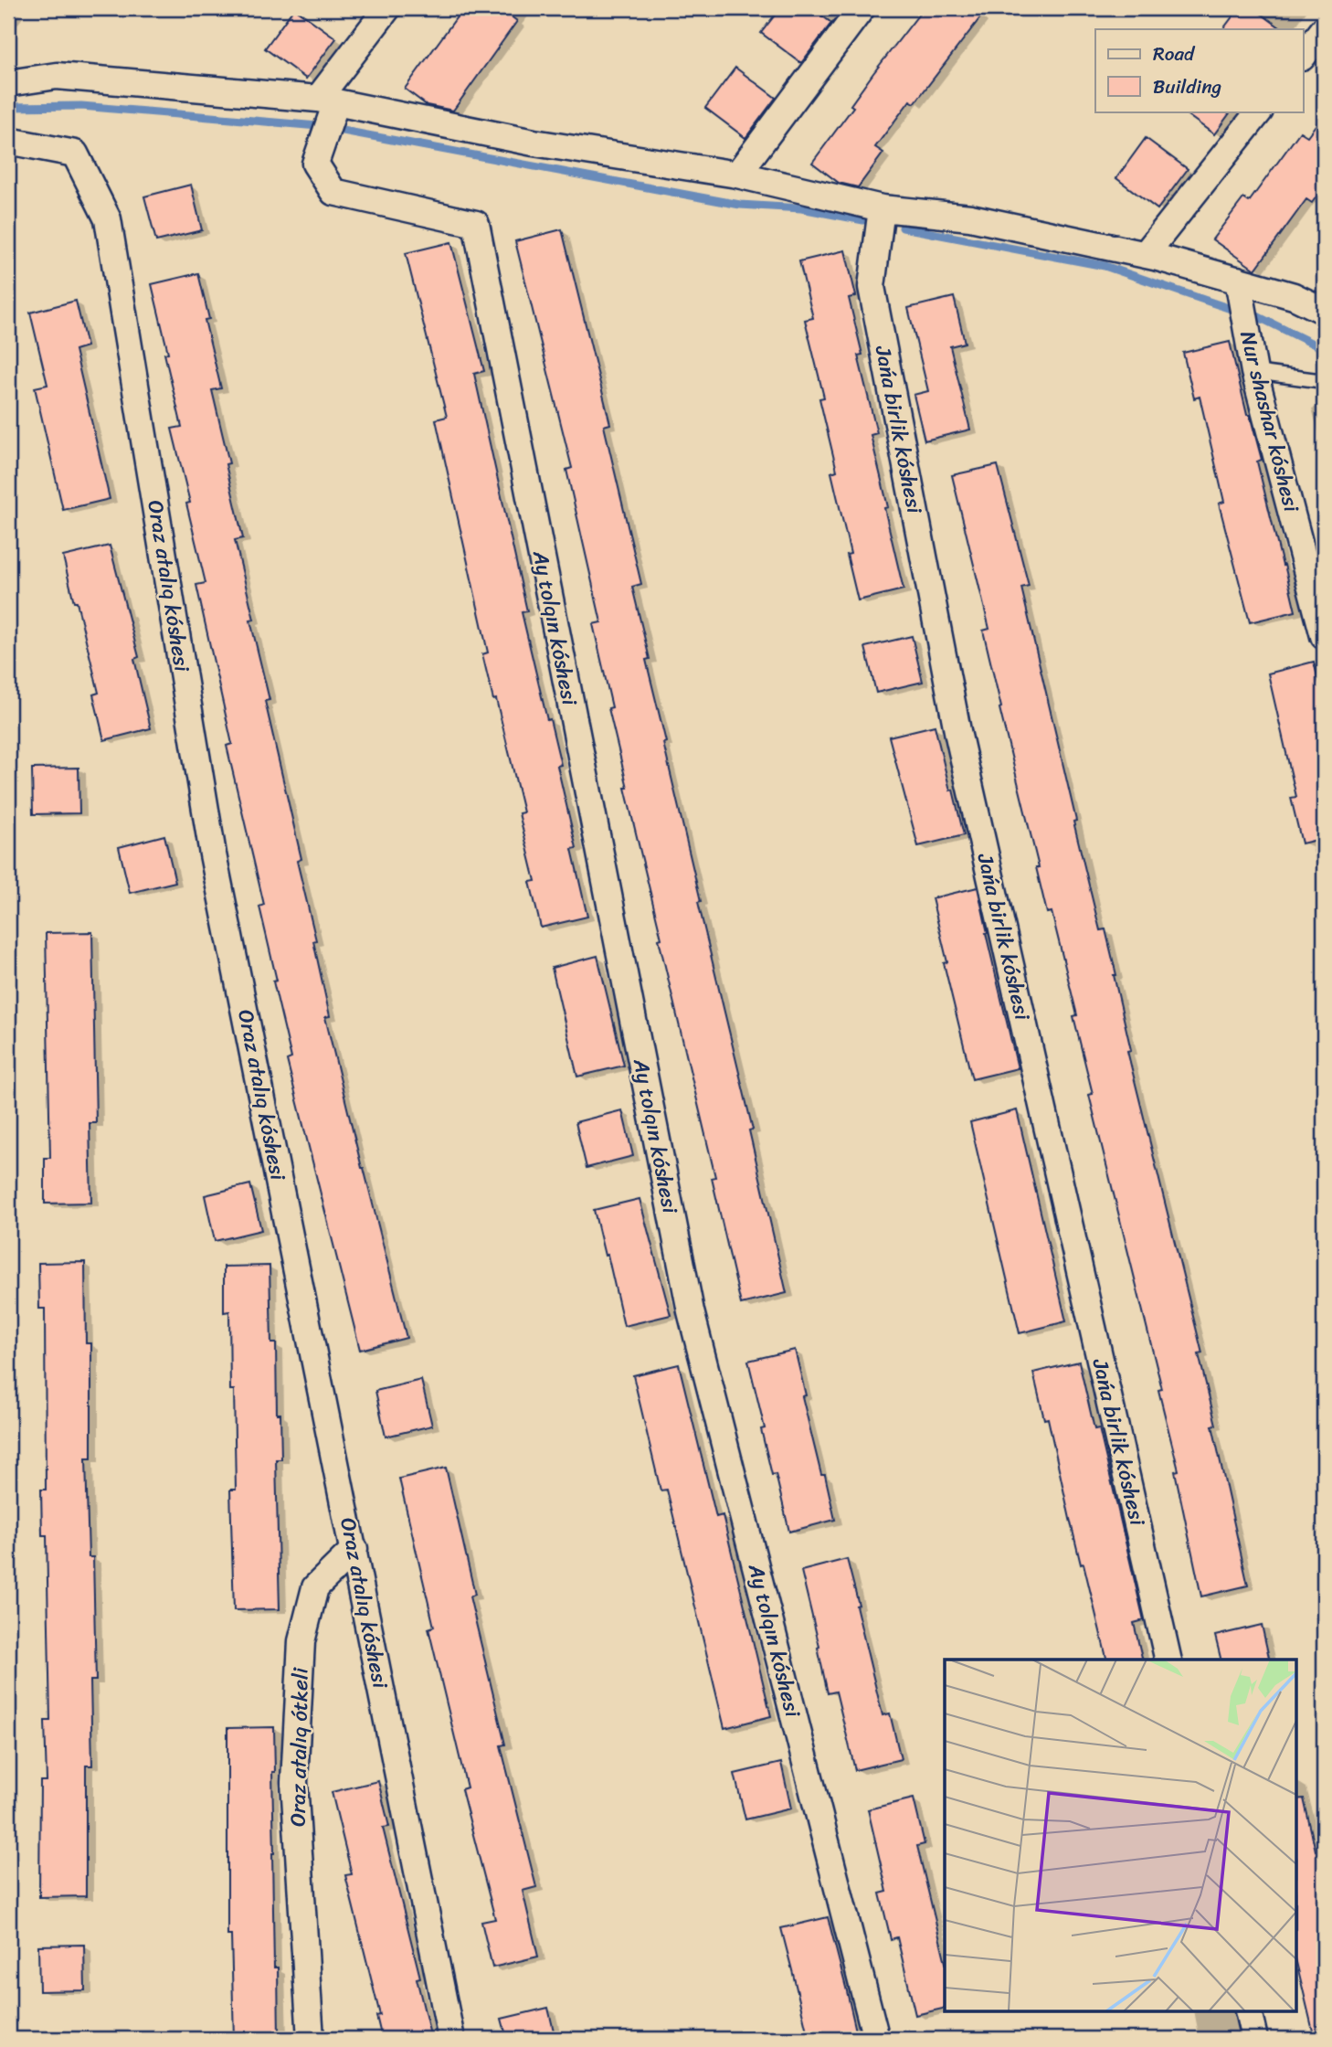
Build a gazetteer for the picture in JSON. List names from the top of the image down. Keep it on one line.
{"streets":{"street":["Nur shashar kóshesi","Jańa birlik kóshesi","Oraz atalıq kóshesi","Ay tolqın kóshesi","Oraz atalıq ótkeli"]},"crossings":[["Oraz atalıq kóshesi","Oraz atalıq ótkeli"]],"legend":["Road","Building"]}
